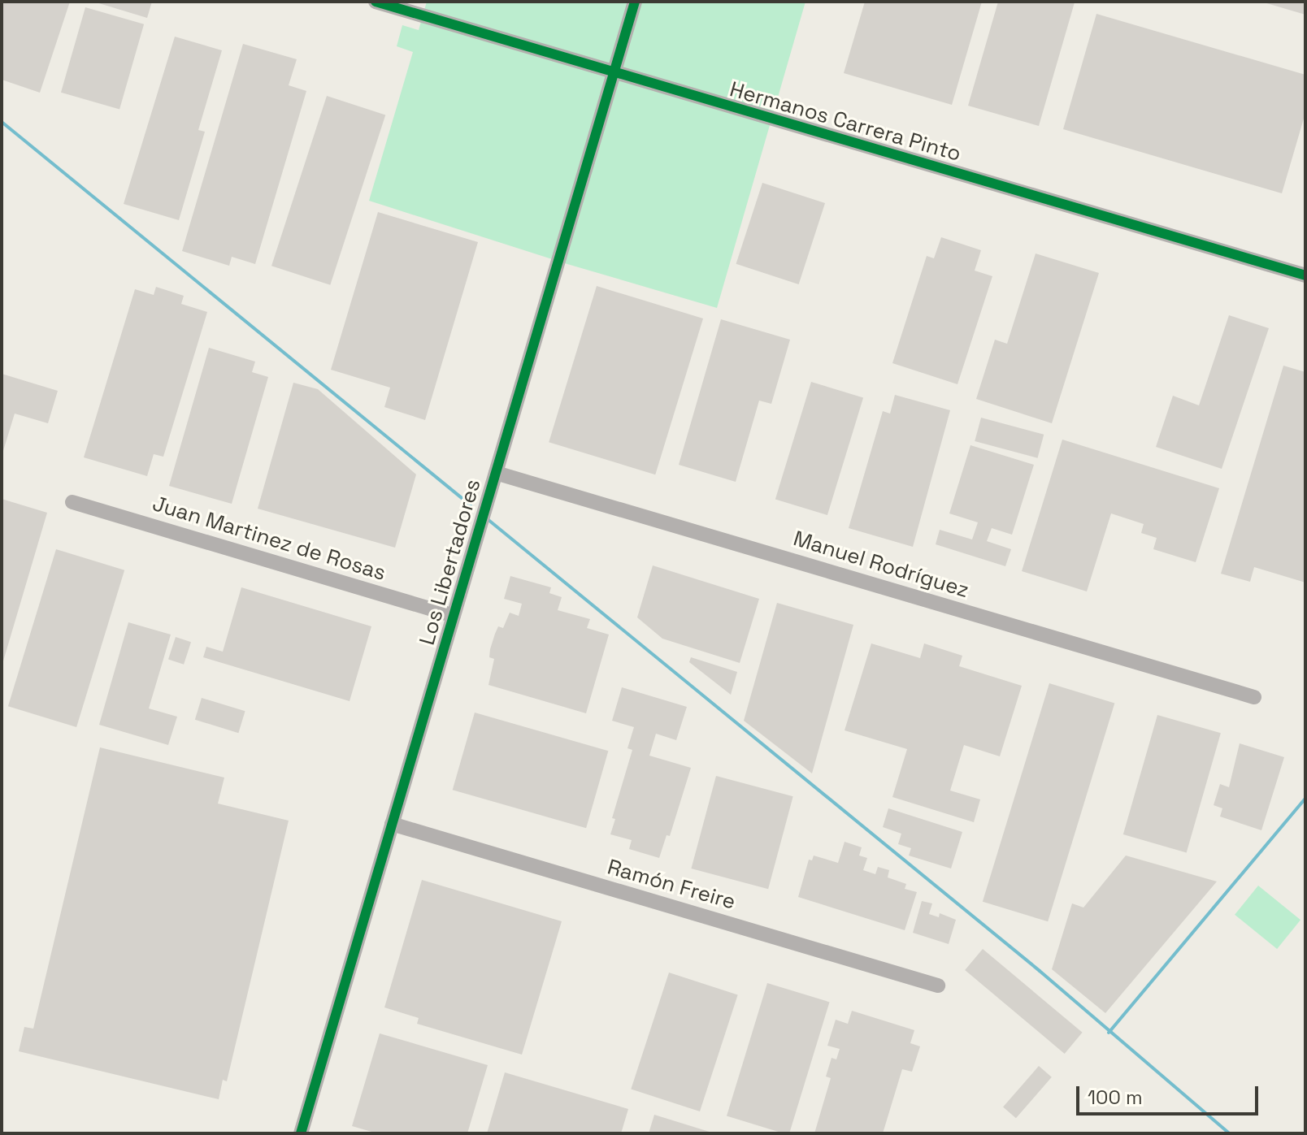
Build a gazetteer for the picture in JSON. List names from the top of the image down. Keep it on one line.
{"streets":{"street":["Hermanos Carrera Pinto","Juan Martinez de Rosas","Los Libertadores","Manuel Rodríguez","Ramón Freire"]},"crossings":[["Hermanos Carrera Pinto","Los Libertadores"],["Juan Martinez de Rosas","Los Libertadores"],["Los Libertadores","Manuel Rodríguez"],["Los Libertadores","Ramón Freire"]],"scale_bar":"100 m"}
